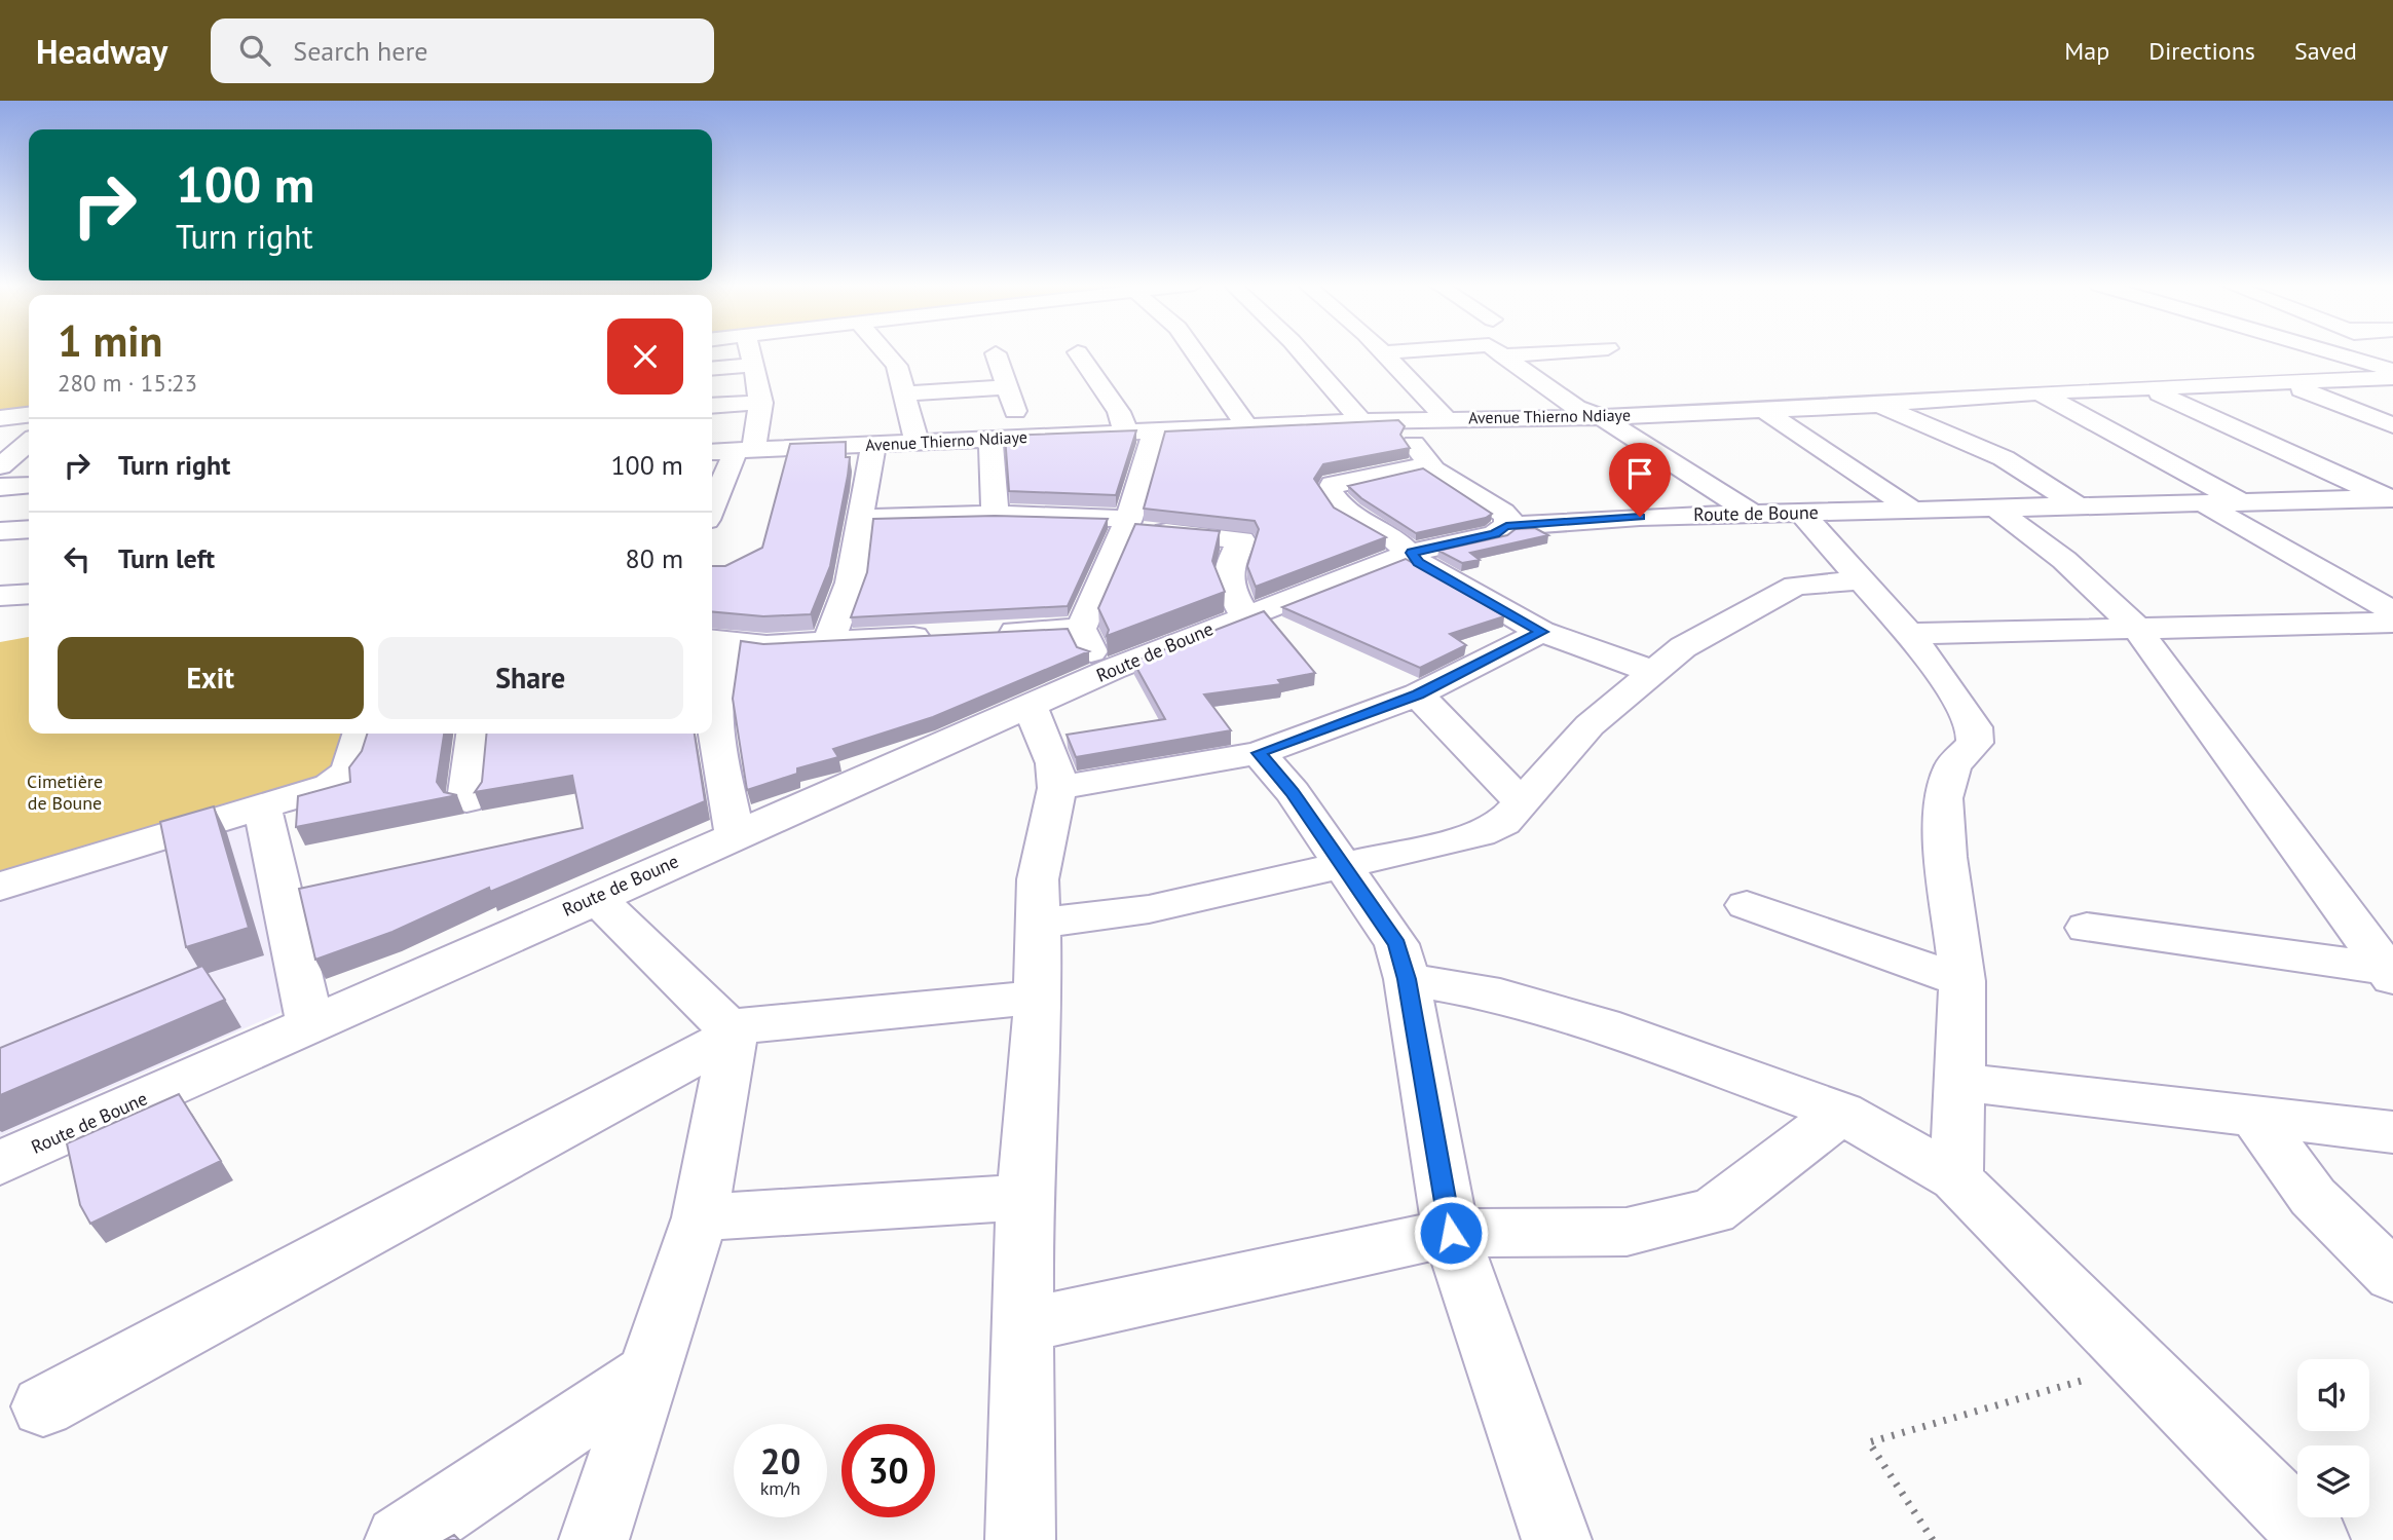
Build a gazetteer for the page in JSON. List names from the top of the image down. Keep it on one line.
{"streets":{"street":["Avenue Thierno Ndiaye","Route de Boune"]},"parks":["Cimetière de Boune"],"page":{"header":"Headway","search":"Search here","nav":["Map","Directions","Saved"],"turn":["100 m","Turn right"],"heading":["1 min","280 m · 15:23"],"list":[{"name":"Turn right","value":"100 m"},{"name":"Turn left","value":"80 m"}],"buttons":["Exit","Share"],"speed":"20 km/h","limit":"30"}}
